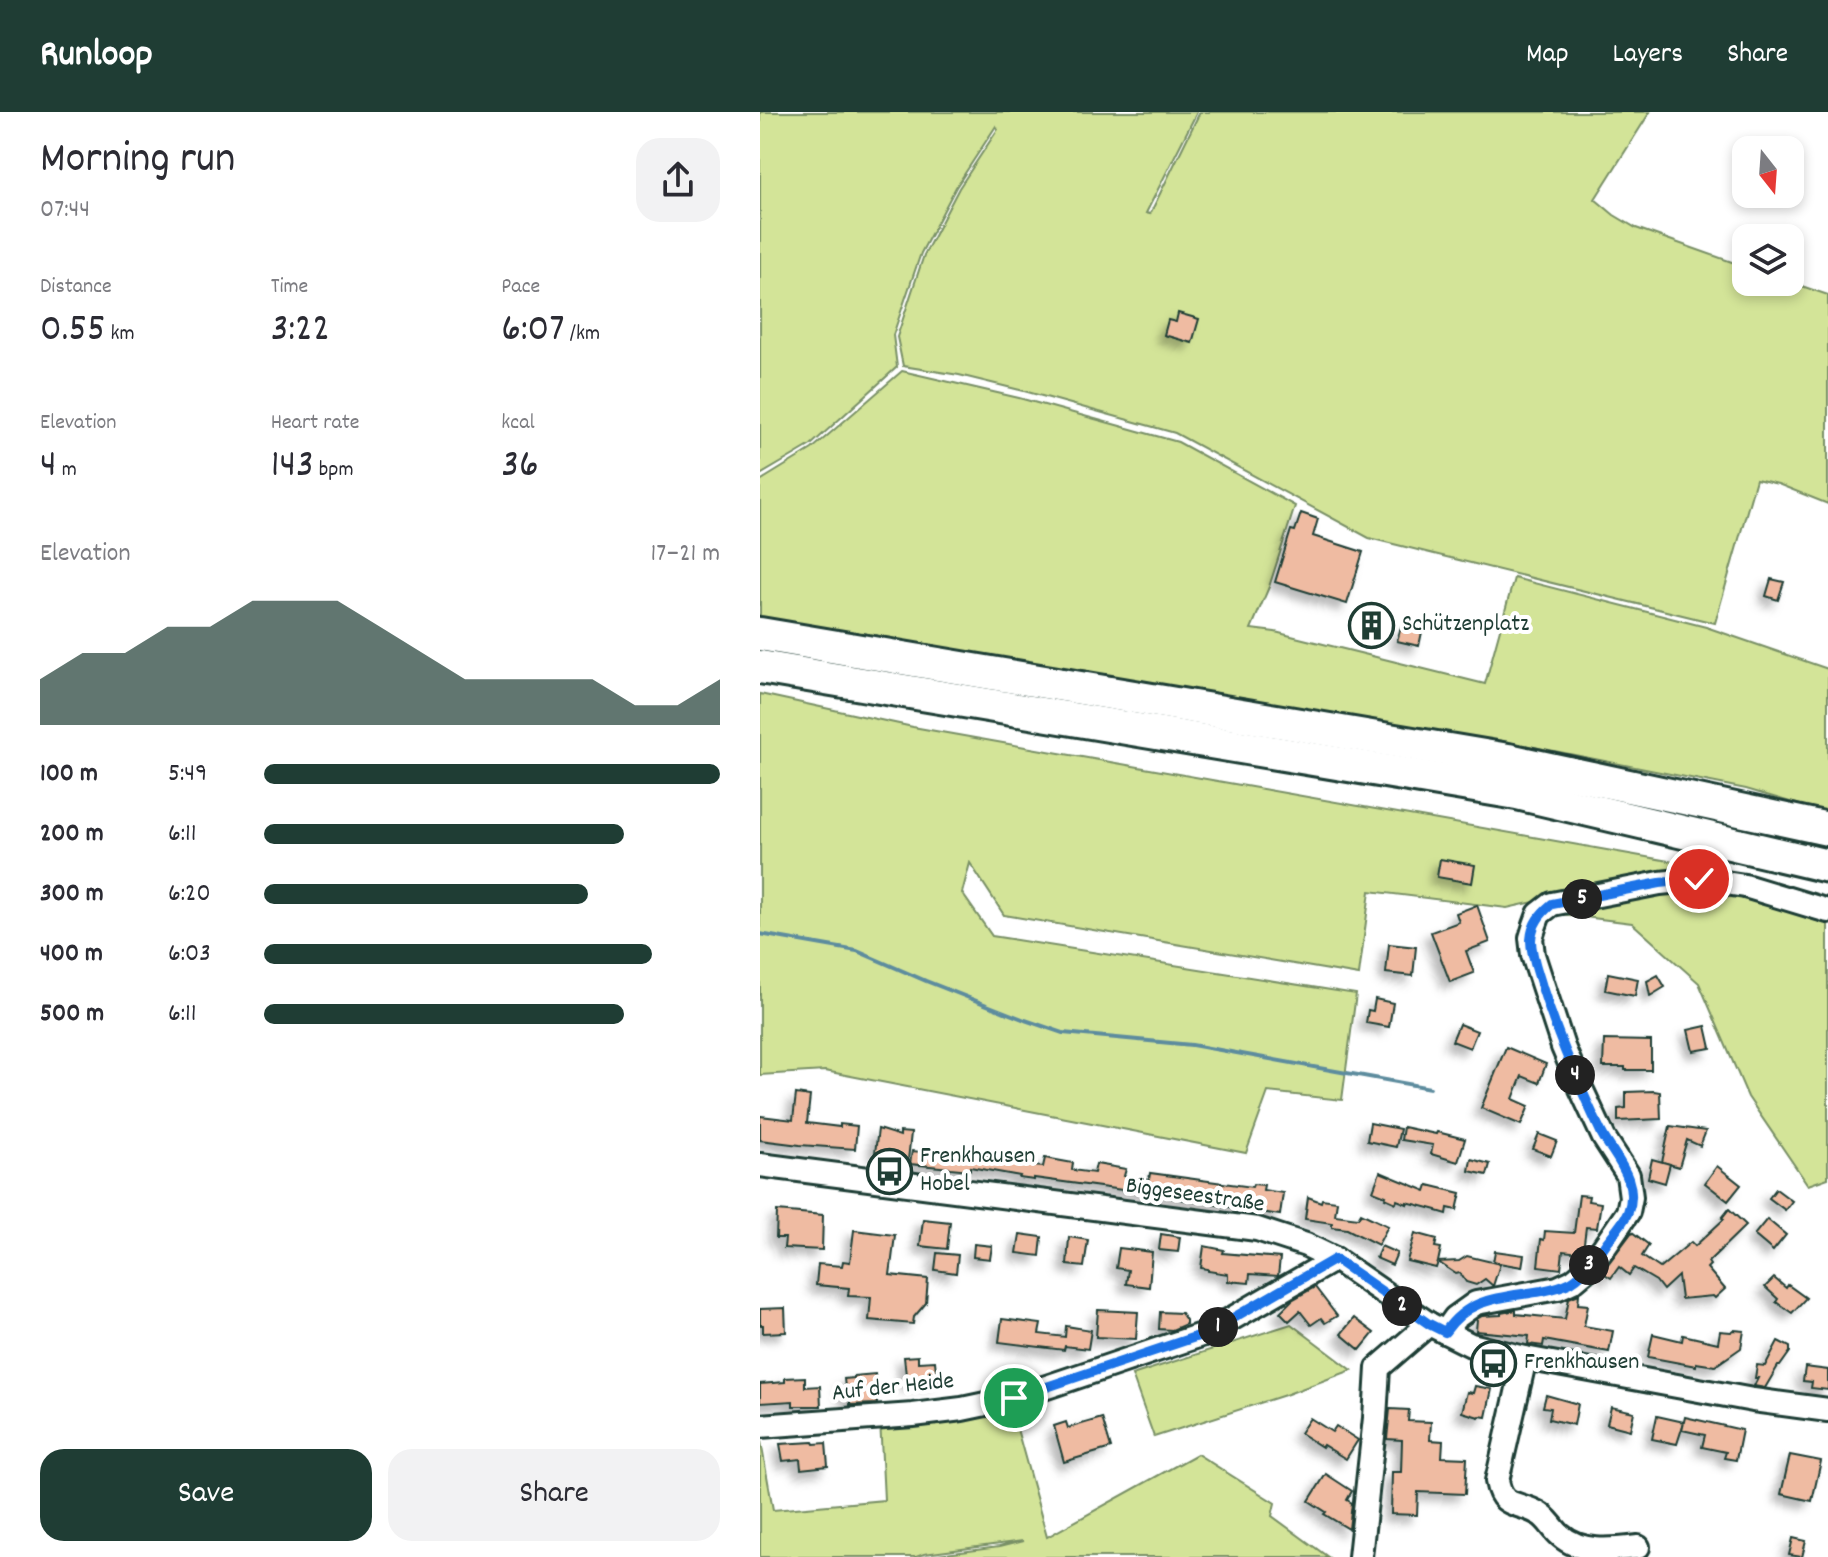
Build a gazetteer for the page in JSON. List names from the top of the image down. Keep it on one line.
{"streets":{"street":["Biggeseestraße","Auf der Heide"]},"crossings":[["Biggeseestraße","Auf der Heide"]],"places":{"building":["Schützenplatz"],"bus stop":["Frenkhausen Hobel","Frenkhausen"]},"north":"bottom","page":{"header":"Runloop","nav":["Map","Layers","Share"],"heading":["Morning run","07:44"],"stats":[["Distance","0.55 km"],["Time","3:22"],["Pace","6:07 /km"],["Elevation","4 m"],["Heart rate","143 bpm"],["kcal","36"]],"chart":["Elevation","17–21 m"],"list":[{"name":"100 m","note":"5:49"},{"name":"200 m","note":"6:11"},{"name":"300 m","note":"6:20"},{"name":"400 m","note":"6:03"},{"name":"500 m","note":"6:11"}],"pins":["5","4","3","2","1"],"buttons":["Save","Share"]}}
